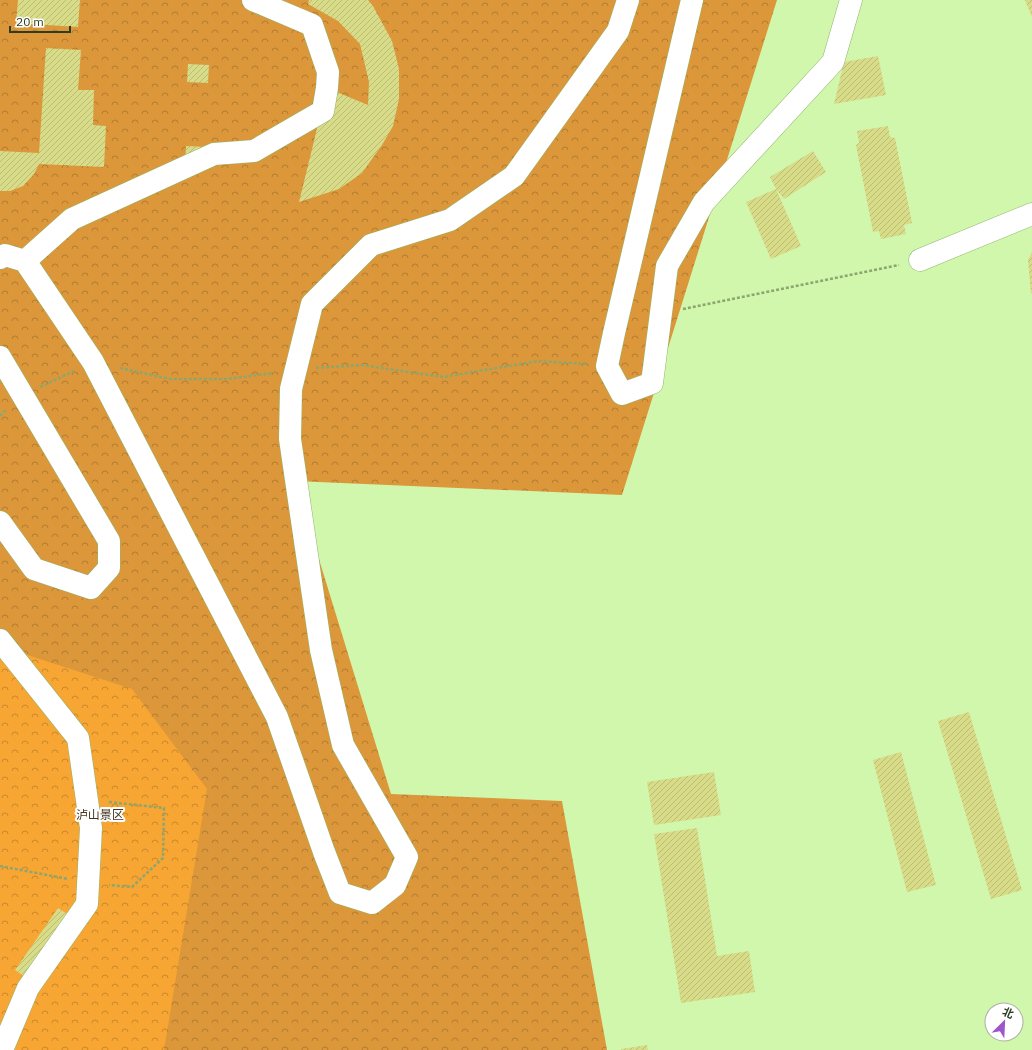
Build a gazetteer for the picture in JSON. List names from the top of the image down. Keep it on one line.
{"parks":["泸山景区"],"scale_bar":"20 m","north":"top right"}
